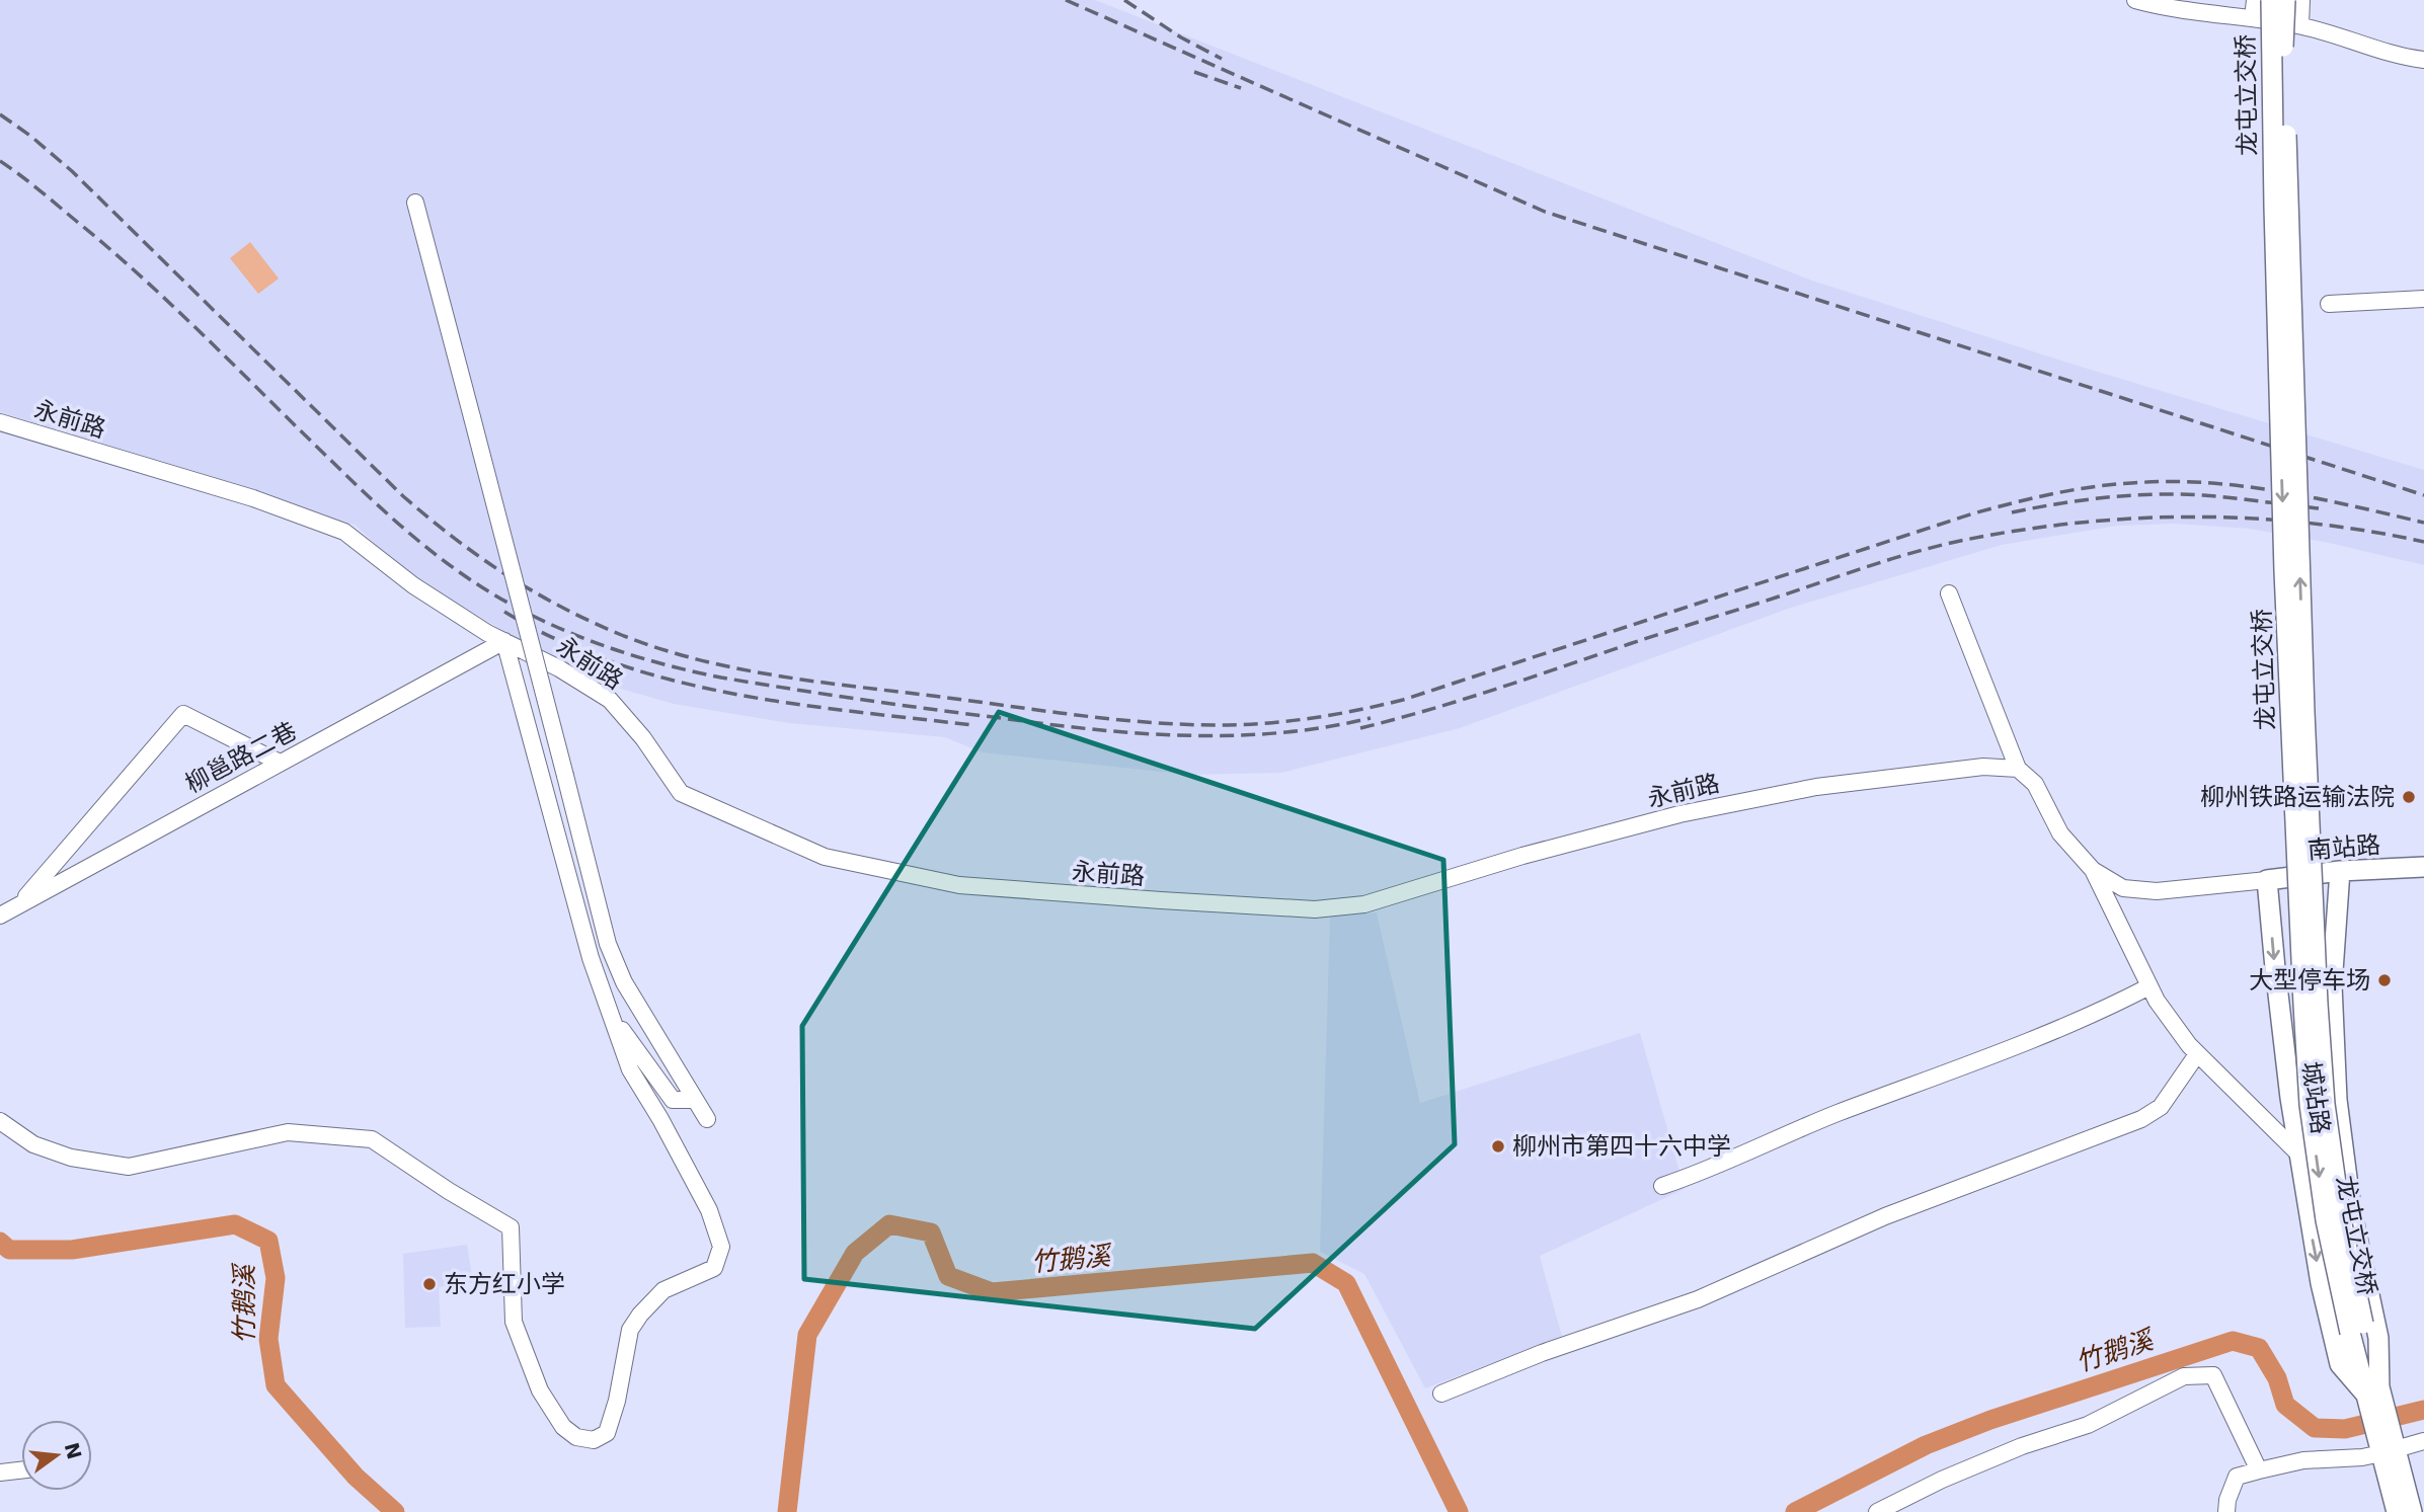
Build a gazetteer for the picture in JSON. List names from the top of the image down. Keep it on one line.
{"streets":{"main road":["龙屯立交桥","南站路","城站路"],"street":["永前路","柳邕路二巷"]},"crossings":[["龙屯立交桥","城站路"],["永前路","柳邕路二巷"],["南站路","城站路"]],"water":["竹鹅溪"],"places":["柳州铁路运输法院","大型停车场","柳州市第四十六中学","东方红小学"],"north":"right"}
